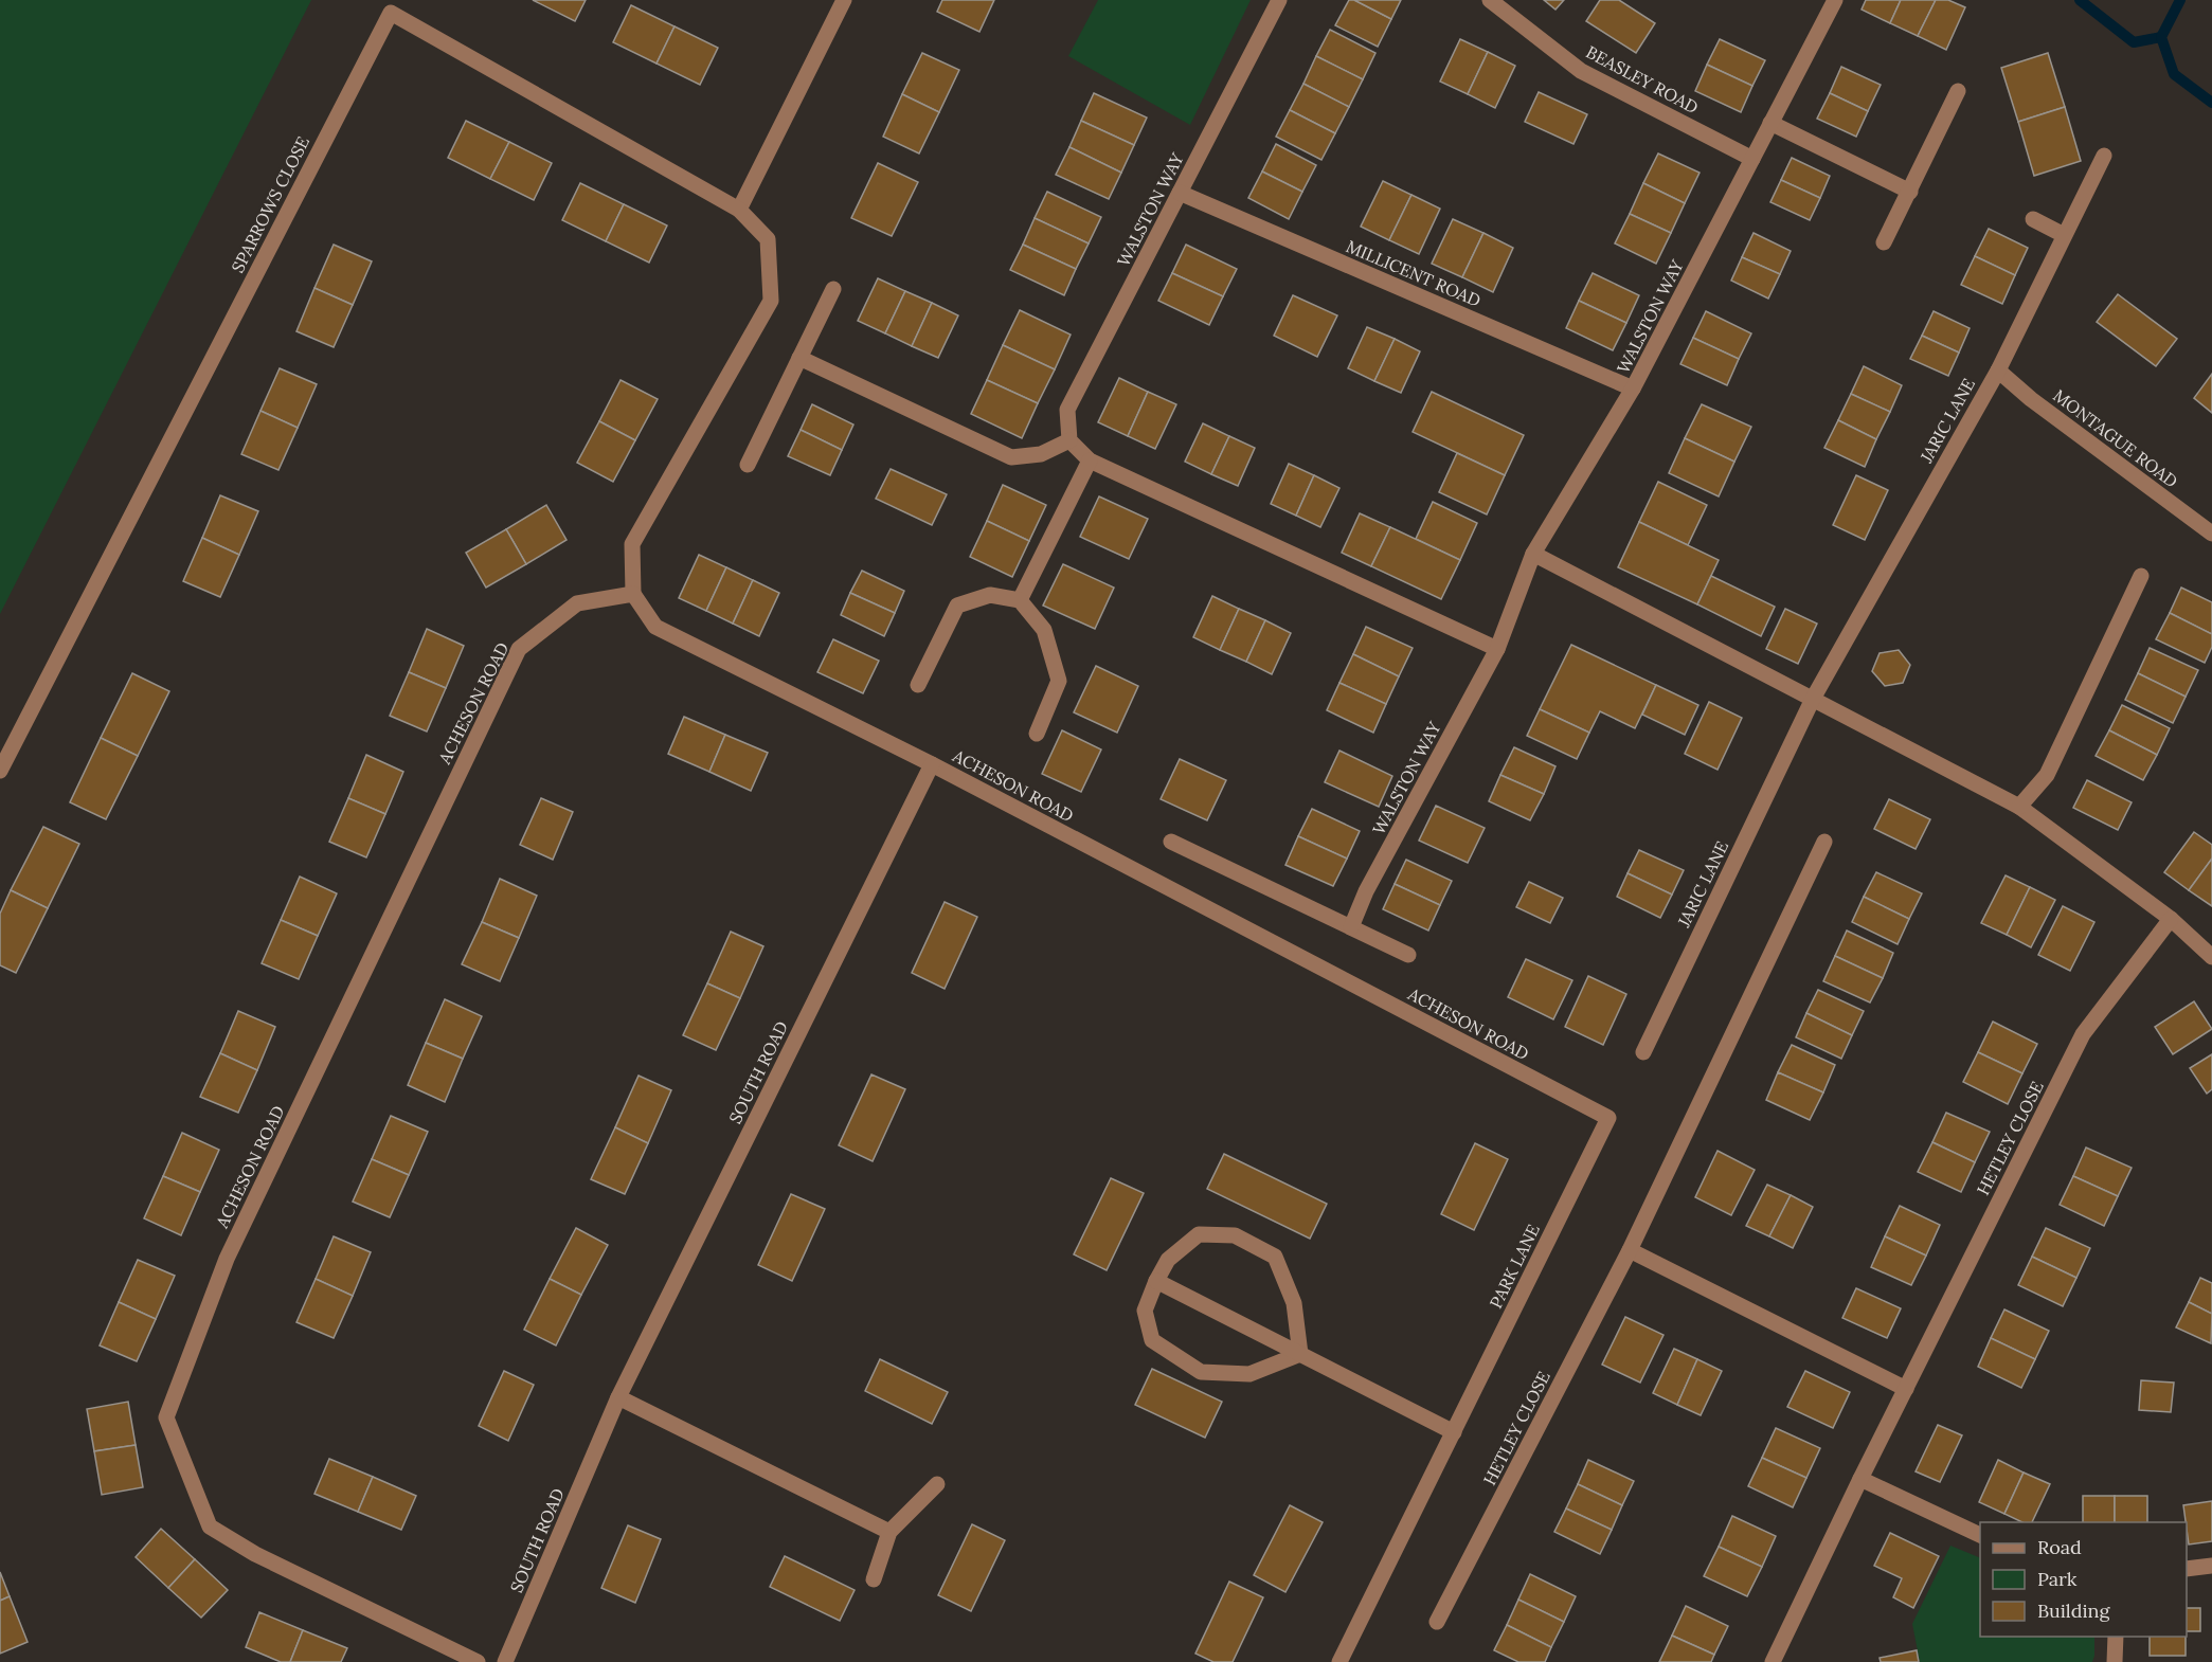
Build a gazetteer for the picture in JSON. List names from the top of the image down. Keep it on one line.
{"streets":{"street":["BEASLEY ROAD","SPARROWS CLOSE","WALSTON WAY","MILLICENT ROAD","JARIC LANE","MONTAGUE ROAD","ACHESON ROAD","SOUTH ROAD","HETLEY CLOSE","PARK LANE"]},"crossings":[["BEASLEY ROAD","WALSTON WAY"],["SPARROWS CLOSE","ACHESON ROAD"],["WALSTON WAY","MILLICENT ROAD"],["JARIC LANE","MONTAGUE ROAD"],["ACHESON ROAD","SOUTH ROAD"],["ACHESON ROAD","PARK LANE"]],"legend":["Road","Park","Building"]}
